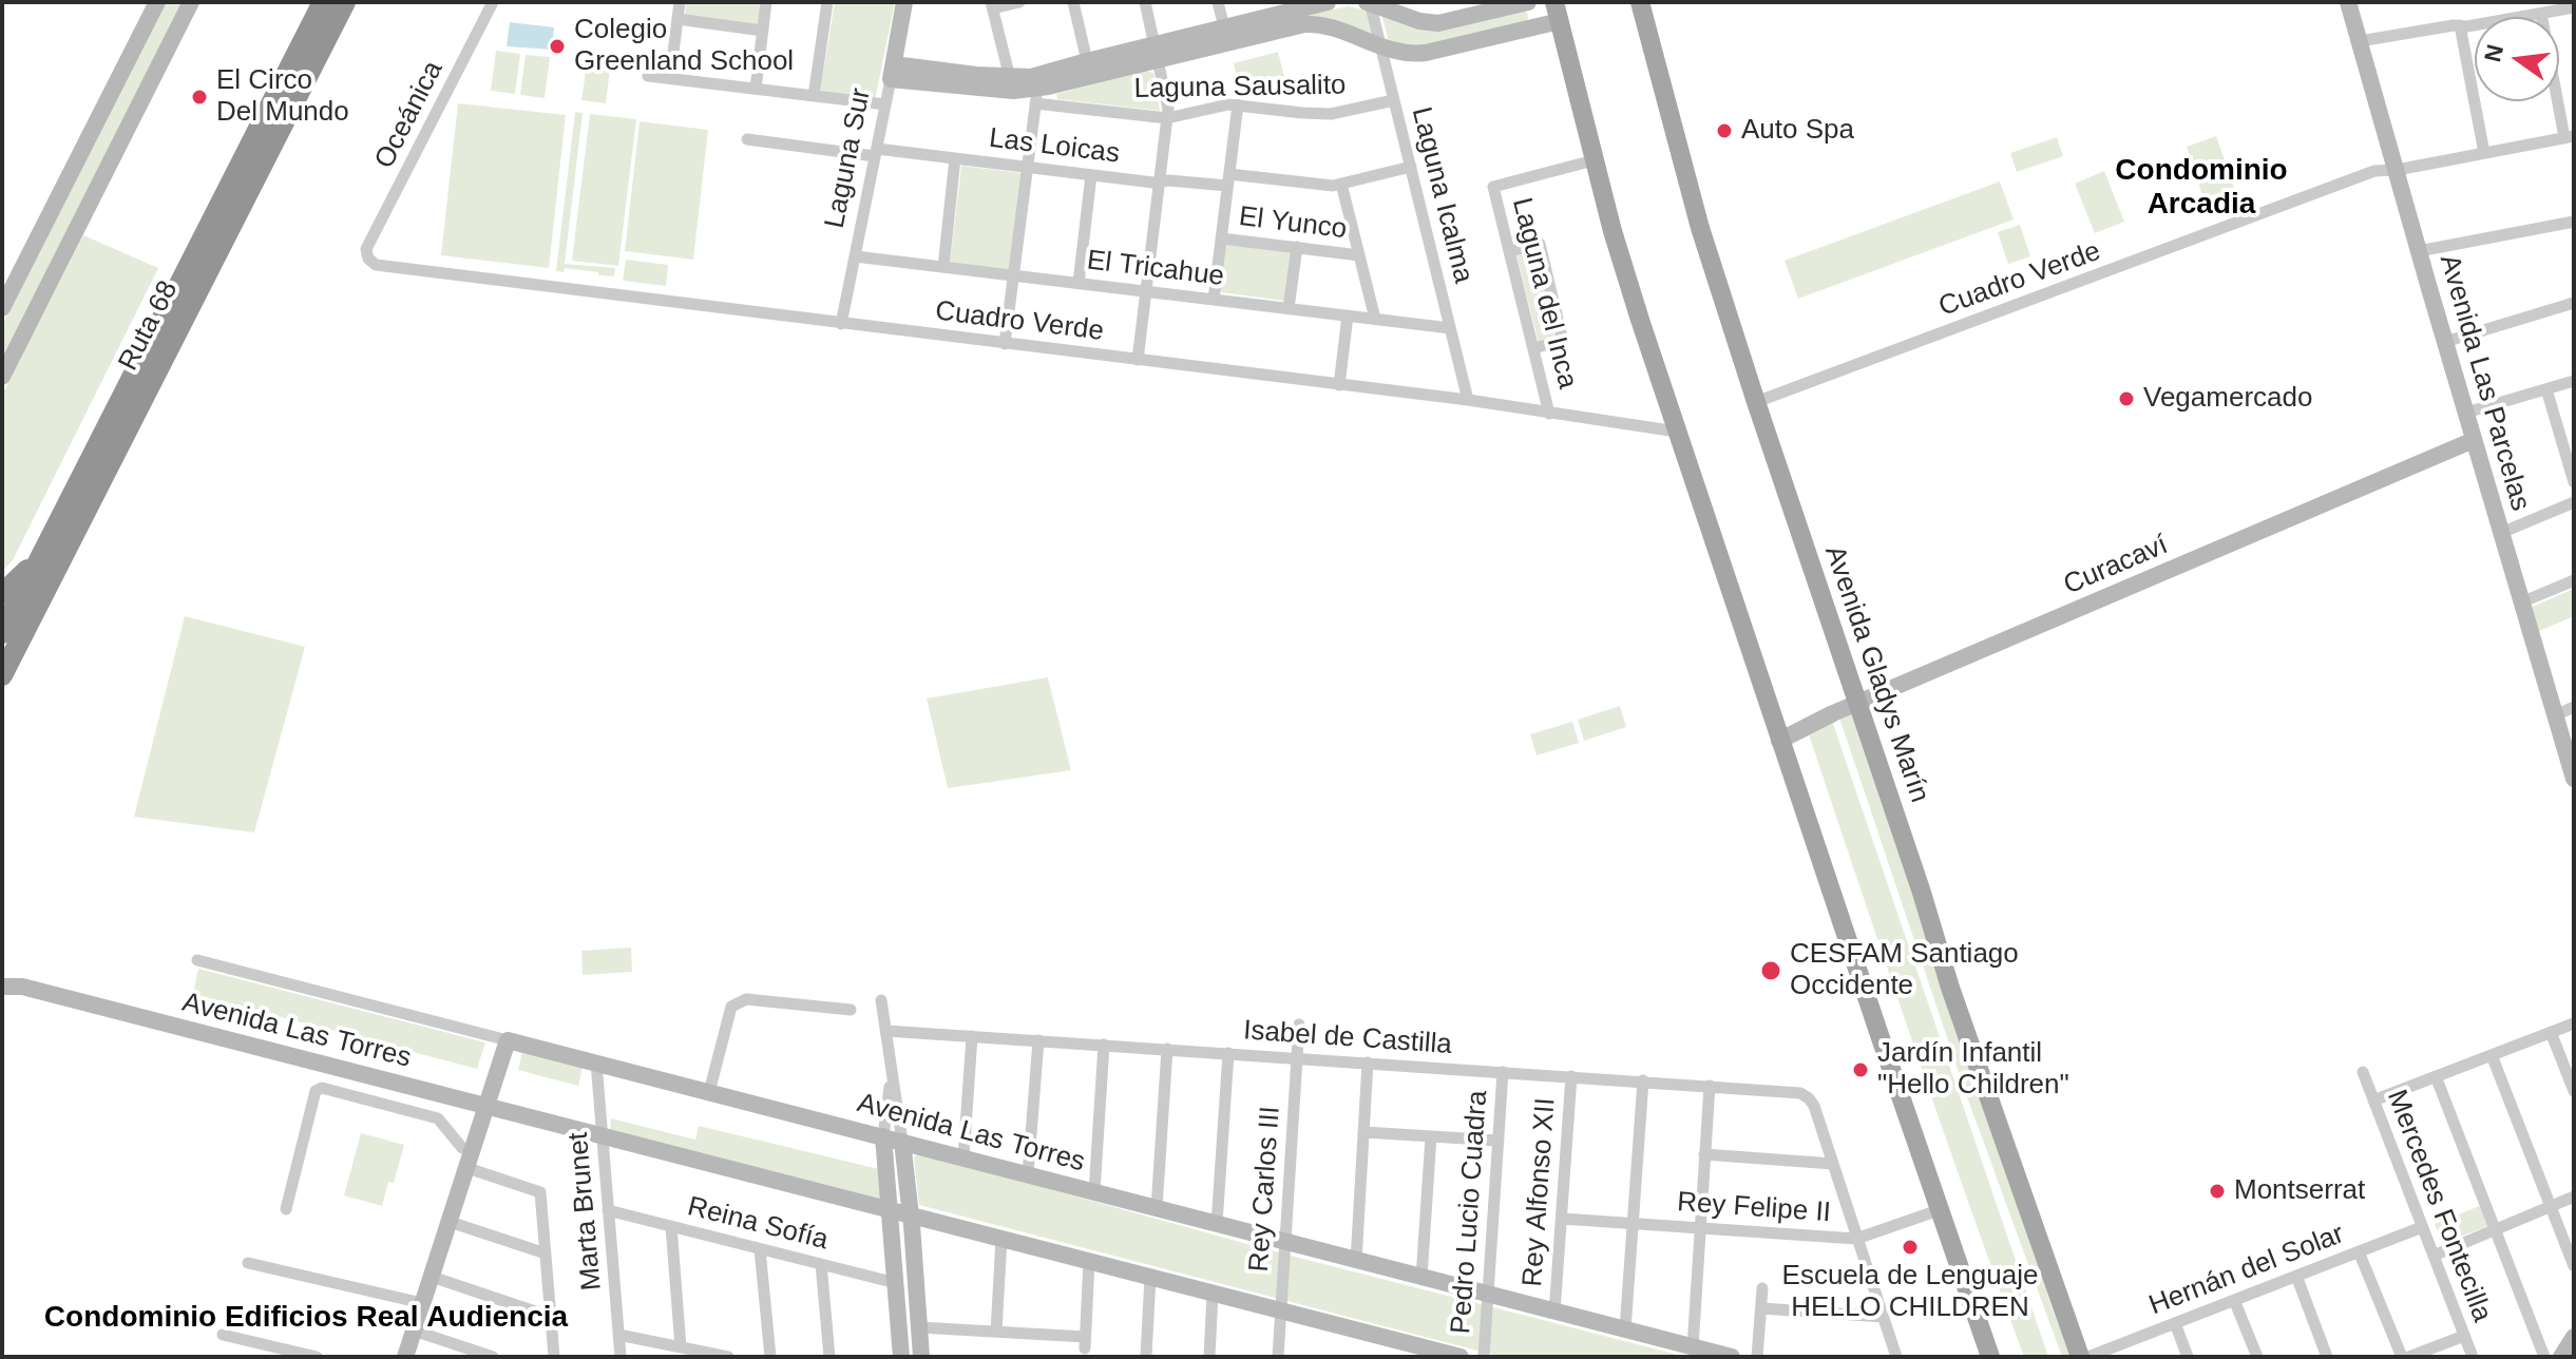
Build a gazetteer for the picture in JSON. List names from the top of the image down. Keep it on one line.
{"streets":{"highway":["Ruta 68"],"main road":["Avenida Gladys Marín"],"street":["Laguna Sausalito","Oceánica","Las Loicas","Laguna Sur","Laguna Icalma","El Yunco","El Tricahue","Cuadro Verde","Laguna del Inca","Avenida Las Parcelas","Curacaví","Avenida Las Torres","Isabel de Castilla","Rey Carlos III","Rey Alfonso XII","Mercedes Fontecilla","Rey Felipe II","Marta Brunet","Pedro Lucio Cuadra","Reina Sofía","Hernán del Solar"]},"crossings":[["Laguna Sausalito","Laguna Icalma"],["Oceánica","Cuadro Verde"],["Las Loicas","Laguna Sur"],["Las Loicas","Laguna Icalma"],["Laguna Sur","El Tricahue"],["Laguna Sur","Cuadro Verde"],["Laguna Icalma","El Tricahue"],["Laguna Icalma","Cuadro Verde"],["Cuadro Verde","Laguna del Inca"],["Cuadro Verde","Avenida Las Parcelas"],["Cuadro Verde","Avenida Gladys Marín"],["Avenida Las Parcelas","Curacaví"],["Curacaví","Avenida Gladys Marín"],["Avenida Las Torres","Rey Carlos III"],["Avenida Las Torres","Rey Alfonso XII"],["Avenida Las Torres","Marta Brunet"],["Avenida Las Torres","Pedro Lucio Cuadra"],["Isabel de Castilla","Rey Carlos III"],["Isabel de Castilla","Rey Alfonso XII"],["Isabel de Castilla","Pedro Lucio Cuadra"],["Rey Alfonso XII","Rey Felipe II"],["Mercedes Fontecilla","Hernán del Solar"],["Marta Brunet","Reina Sofía"]],"districts":["Condominio Arcadia","Condominio Edificios Real Audiencia"],"places":["Colegio Greenland School","El Circo Del Mundo","Auto Spa","Vegamercado","CESFAM Santiago Occidente","Jardín Infantil \"Hello Children\"","Montserrat","Escuela de Lenguaje HELLO CHILDREN"],"north":"left"}
